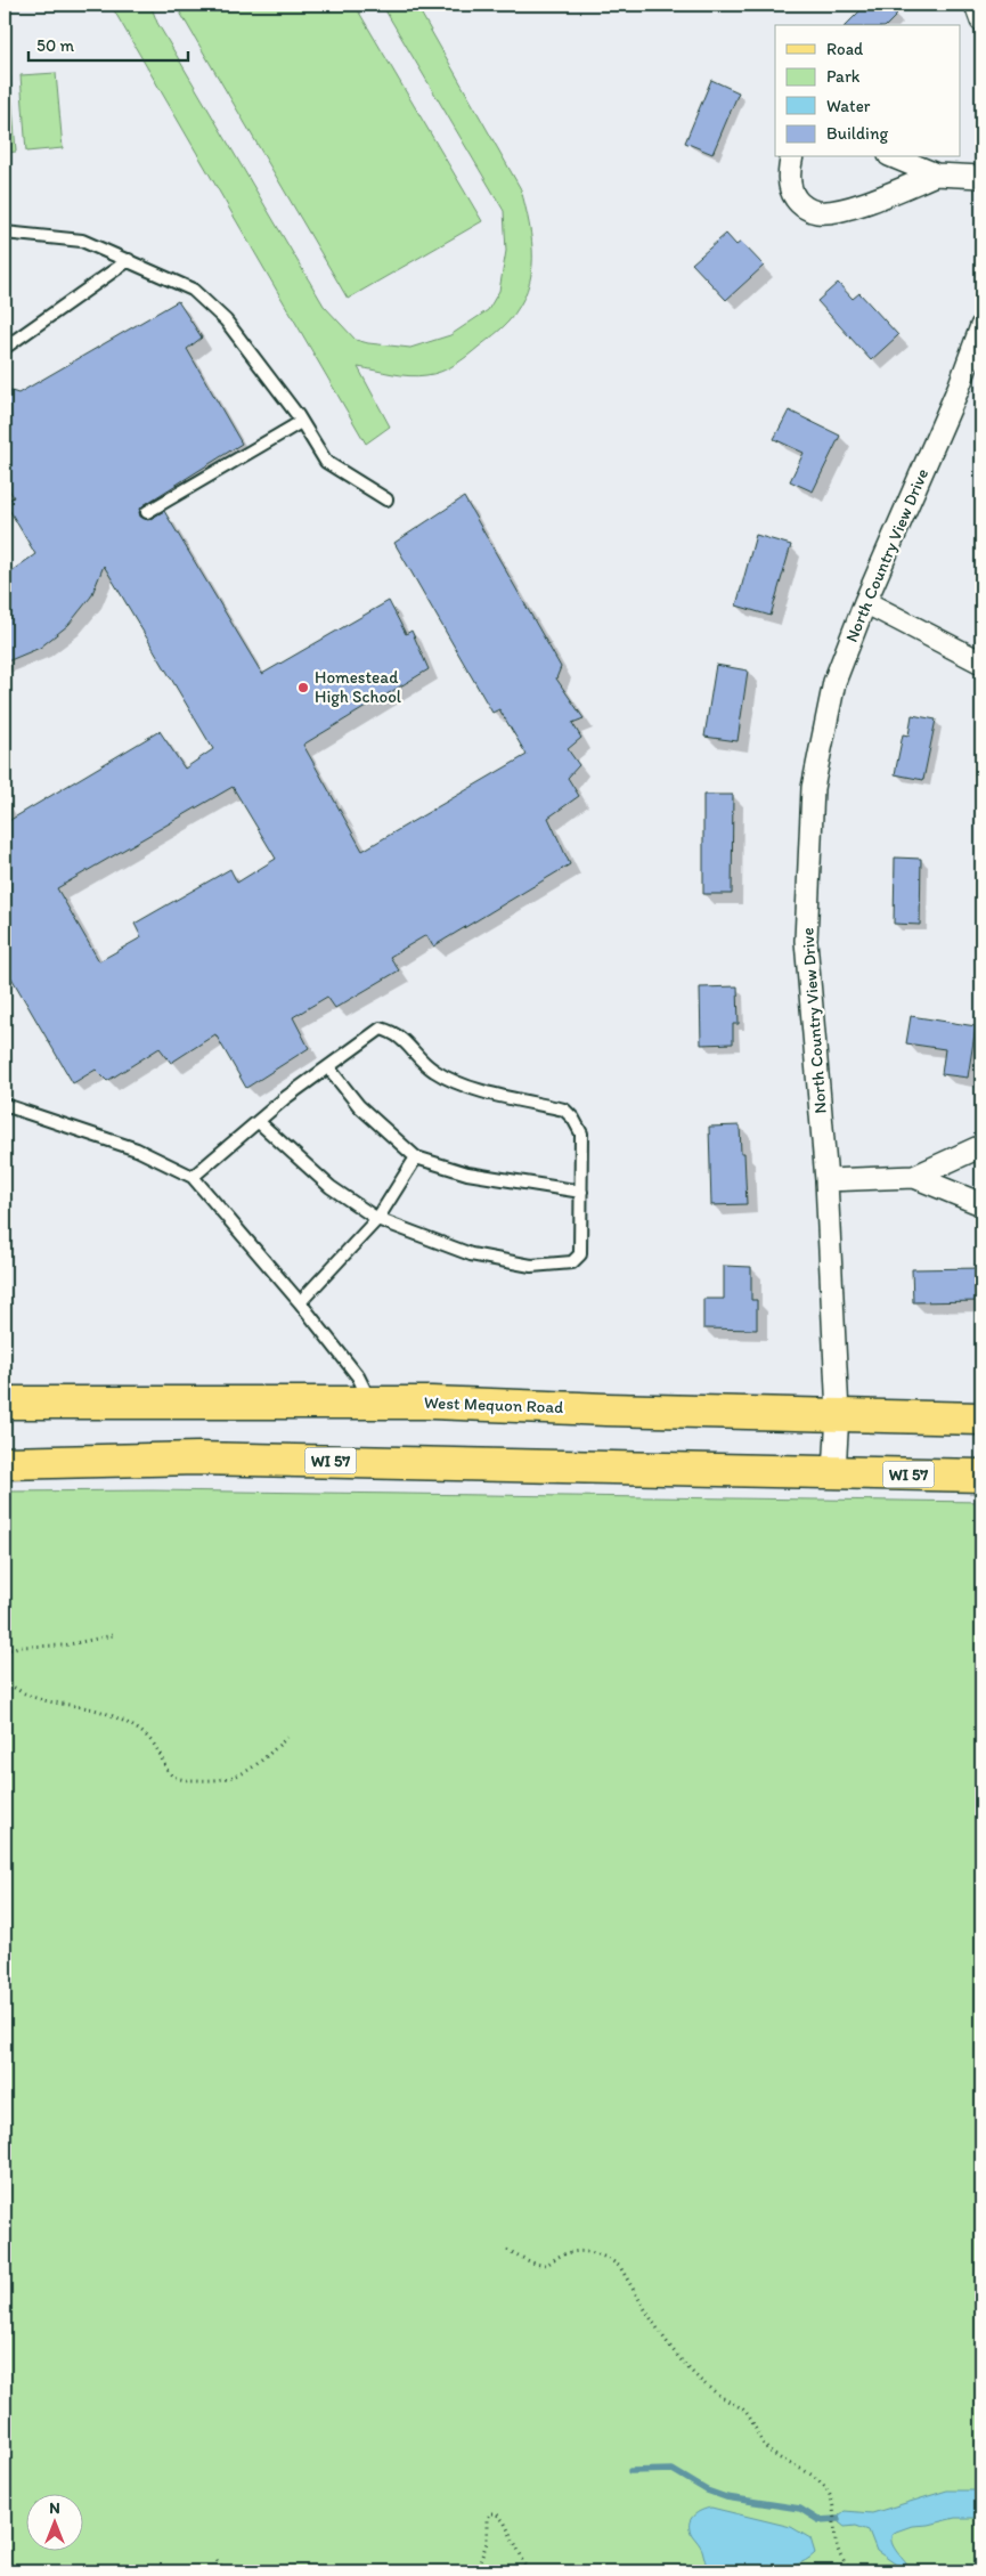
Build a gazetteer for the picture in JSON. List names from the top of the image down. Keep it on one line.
{"streets":{"main road":["West Mequon Road","WI 57"],"street":["North Country View Drive"]},"crossings":[["North Country View Drive","West Mequon Road"],["North Country View Drive","WI 57"]],"places":["Homestead High School"],"legend":["Road","Park","Water","Building"],"scale_bar":"50 m","north":"top"}
